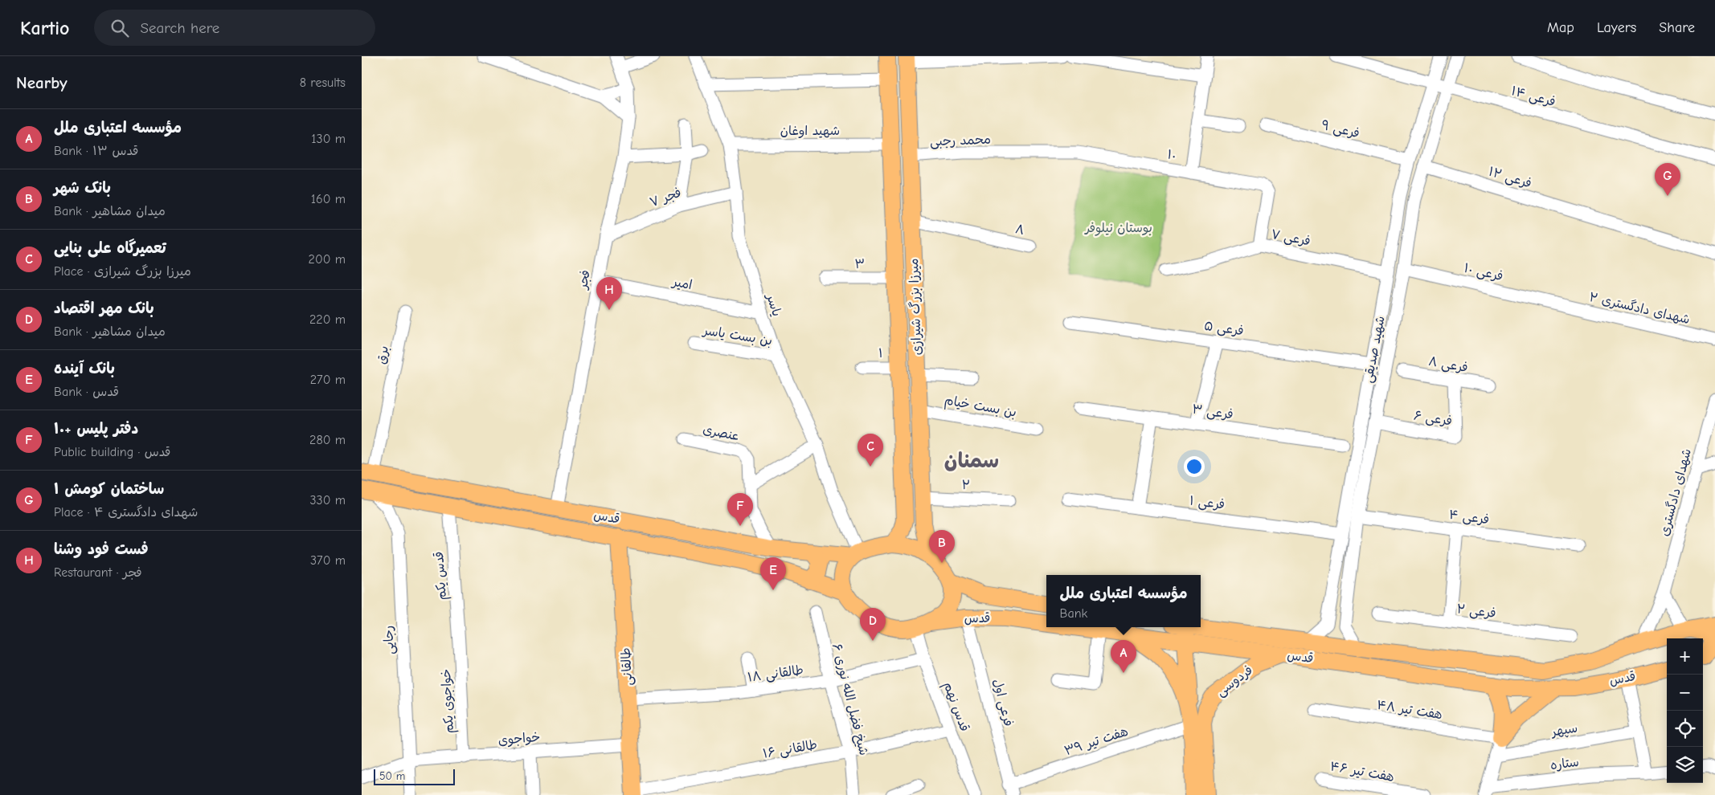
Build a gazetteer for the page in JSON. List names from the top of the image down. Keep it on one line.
{"streets":{"main road":["میرزا بزرگ شیرازی","قدس","طالقانی","فردوسی"],"street":["فرعی ۱۴","فرعی ۹","شهید اوغان","محمد رجبی","۱۰","فرعی ۱۲","فجر ۷","۸","فرعی ۷","۳","فرعی ۱۰","فجر","امیر","یاسر","شهدای دادگستری ۲","فرعی ۵","بن بست یاسر","شهید صدیقی","۱","برق","فرعی ۸","بن بست خیام","فرعی ۳","فرعی ۶","عنصری","۲","شهدای دادگستری","فرعی ۱","فرعی ۴","قدس یکم","فرعی ۲","رجایی","طالقانی ۱۸","شیخ فضل الله نوری ۶","خواجوی یکم","فرعی اول","قدس نهم","هفت تیر ۴۸","سپهر","خواجوی","هفت تیر ۳۹","طالقانی ۱۶","ستاره","هفت تیر ۴۶"]},"crossings":[["فرعی ۱۴","شهید صدیقی"],["فرعی ۹","شهید صدیقی"],["شهید اوغان","یاسر"],["شهید اوغان","میرزا بزرگ شیرازی"],["محمد رجبی","۱۰"],["محمد رجبی","میرزا بزرگ شیرازی"],["۱۰","فرعی ۷"],["فرعی ۱۲","شهید صدیقی"],["فجر ۷","فجر"],["فجر ۷","یاسر"],["۸","میرزا بزرگ شیرازی"],["فرعی ۷","شهید صدیقی"],["۳","میرزا بزرگ شیرازی"],["فرعی ۱۰","شهدای دادگستری ۲"],["فرعی ۱۰","شهید صدیقی"],["فجر","امیر"],["فجر","قدس"],["امیر","یاسر"],["یاسر","میرزا بزرگ شیرازی"],["یاسر","بن بست یاسر"],["یاسر","قدس"],["یاسر","قدس نهم"],["میرزا بزرگ شیرازی","۱"],["میرزا بزرگ شیرازی","بن بست خیام"],["میرزا بزرگ شیرازی","۲"],["میرزا بزرگ شیرازی","قدس"],["میرزا بزرگ شیرازی","قدس نهم"],["فرعی ۵","شهید صدیقی"],["شهید صدیقی","فرعی ۶"],["شهید صدیقی","فرعی ۱"],["شهید صدیقی","قدس"],["شهید صدیقی","فرعی ۴"],["برق","قدس"],["فرعی ۸","فرعی ۶"],["عنصری","قدس"],["شهدای دادگستری","قدس"],["قدس","قدس یکم"],["قدس","رجایی"],["قدس","طالقانی"],["قدس","فردوسی"],["قدس","فرعی اول"],["قدس","قدس نهم"],["قدس یکم","خواجوی یکم"],["رجایی","خواجوی"],["طالقانی","طالقانی ۱۸"],["طالقانی","خواجوی"],["طالقانی","طالقانی ۱۶"],["طالقانی ۱۸","شیخ فضل الله نوری ۶"],["طالقانی ۱۸","قدس نهم"],["شیخ فضل الله نوری ۶","طالقانی ۱۶"],["خواجوی یکم","خواجوی"],["فرعی اول","هفت تیر ۳۹"],["قدس نهم","طالقانی ۱۶"]],"districts":["سمنان"],"parks":["بوستان نیلوفر"],"scale_bar":"50 m","page":{"header":"Kartio","search":"Search here","nav":["Map","Layers","Share"],"heading":["Nearby","8 results"],"list":[{"mark":"A","name":"مؤسسه اعتباری ملل","note":"Bank · قدس ۱۳","value":"130 m"},{"mark":"B","name":"بانک شهر","note":"Bank · میدان مشاهیر","value":"160 m"},{"mark":"C","name":"تعمیرگاه علی بنایی","note":"Place · میرزا بزرگ شیرازی","value":"200 m"},{"mark":"D","name":"بانک مهر اقتصاد","note":"Bank · میدان مشاهیر","value":"220 m"},{"mark":"E","name":"بانک آینده","note":"Bank · قدس","value":"270 m"},{"mark":"F","name":"دفتر پلیس +۱۰","note":"Public building · قدس","value":"280 m"},{"mark":"G","name":"ساختمان کومش ۱","note":"Place · شهدای دادگستری ۴","value":"330 m"},{"mark":"H","name":"فست فود وشنا","note":"Restaurant · فجر","value":"370 m"}],"pins":["G","H","C","F","B","E","D","A"],"popup":["مؤسسه اعتباری ملل","Bank"],"map_buttons":["+","−"],"scale":"50 m"}}
